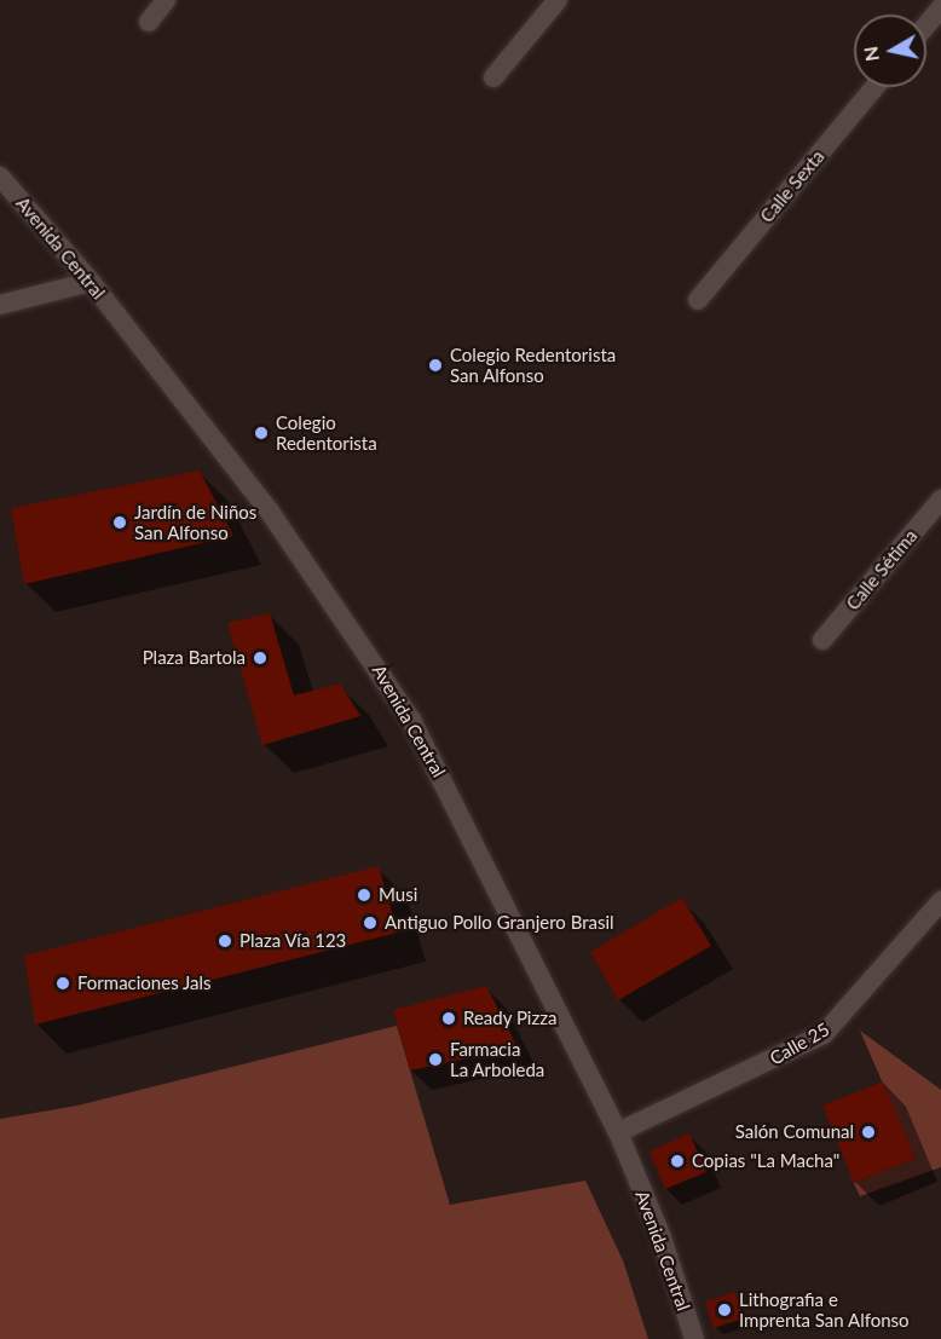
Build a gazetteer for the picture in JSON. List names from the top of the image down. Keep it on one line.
{"streets":{"main road":["Calle Sexta","Avenida Central","Calle Sétima","Calle 25"]},"crossings":[["Avenida Central","Calle 25"]],"places":["Colegio Redentorista San Alfonso","Colegio Redentorista","Jardín de Niños San Alfonso","Plaza Bartola","Musi","Antiguo Pollo Granjero Brasil","Plaza Vía 123","Formaciones Jals","Ready Pizza","Farmacia La Arboleda","Salón Comunal","Copias \"La Macha\"","Lithografia e Imprenta San Alfonso"],"north":"left"}
